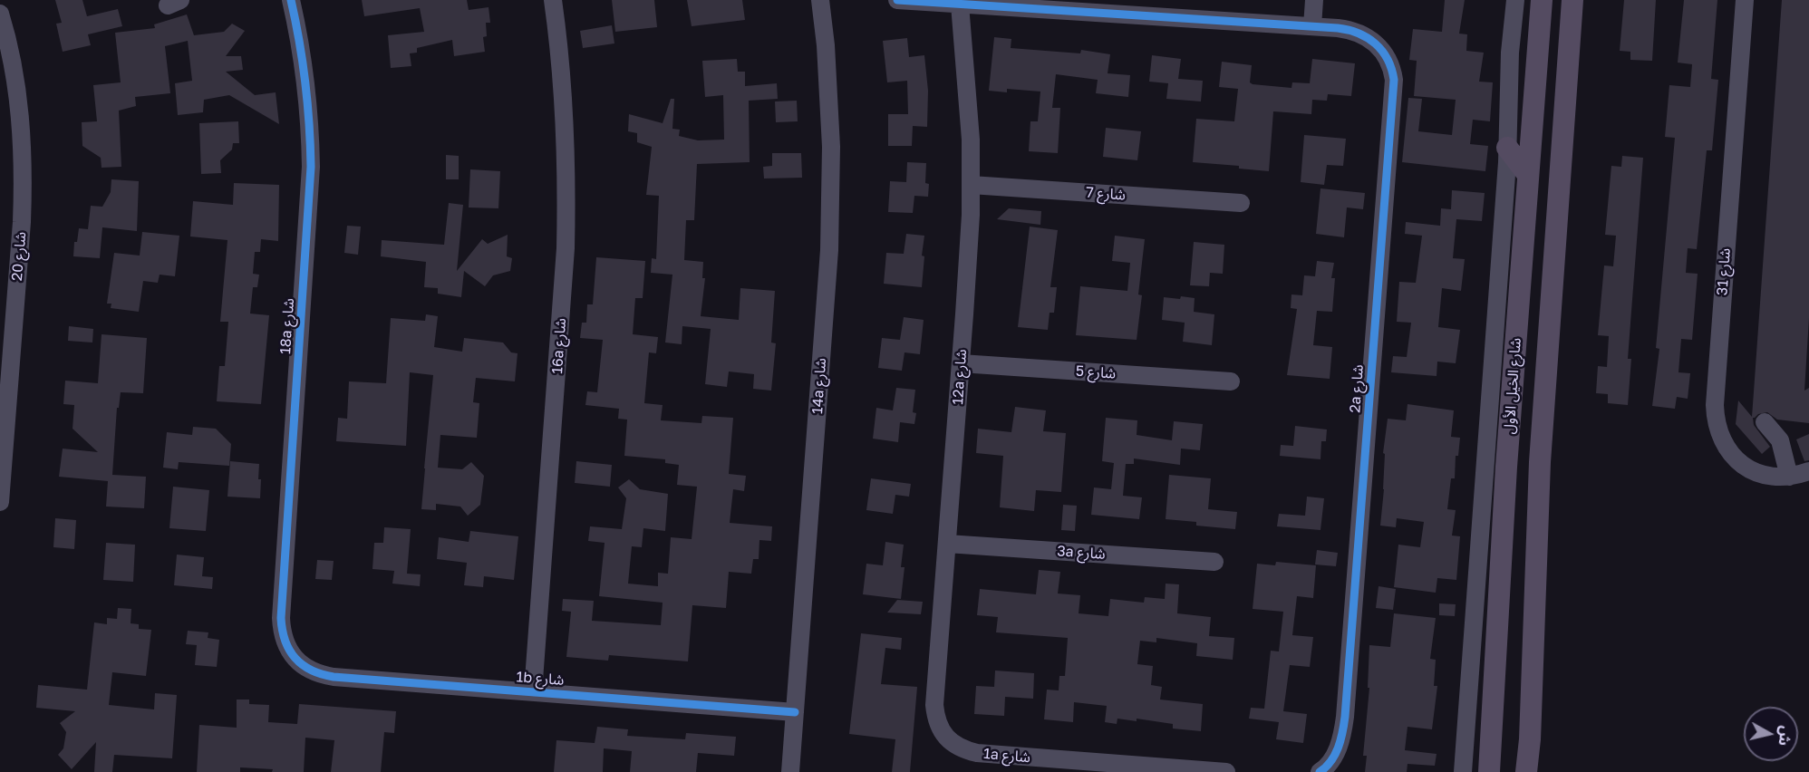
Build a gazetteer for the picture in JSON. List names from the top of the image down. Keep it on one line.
{"streets":{"main road":["شارع الخيل الأول"],"street":["شارع 7","شارع 20","شارع 31","18a شارع","16a شارع","شارع 5","12a شارع","14a شارع","2a شارع","3a شارع","1b شارع","1a شارع"]},"crossings":[["شارع 7","12a شارع"],["18a شارع","1b شارع"],["16a شارع","1b شارع"],["شارع 5","12a شارع"],["12a شارع","3a شارع"],["12a شارع","1a شارع"],["14a شارع","1b شارع"]],"north":"right"}
